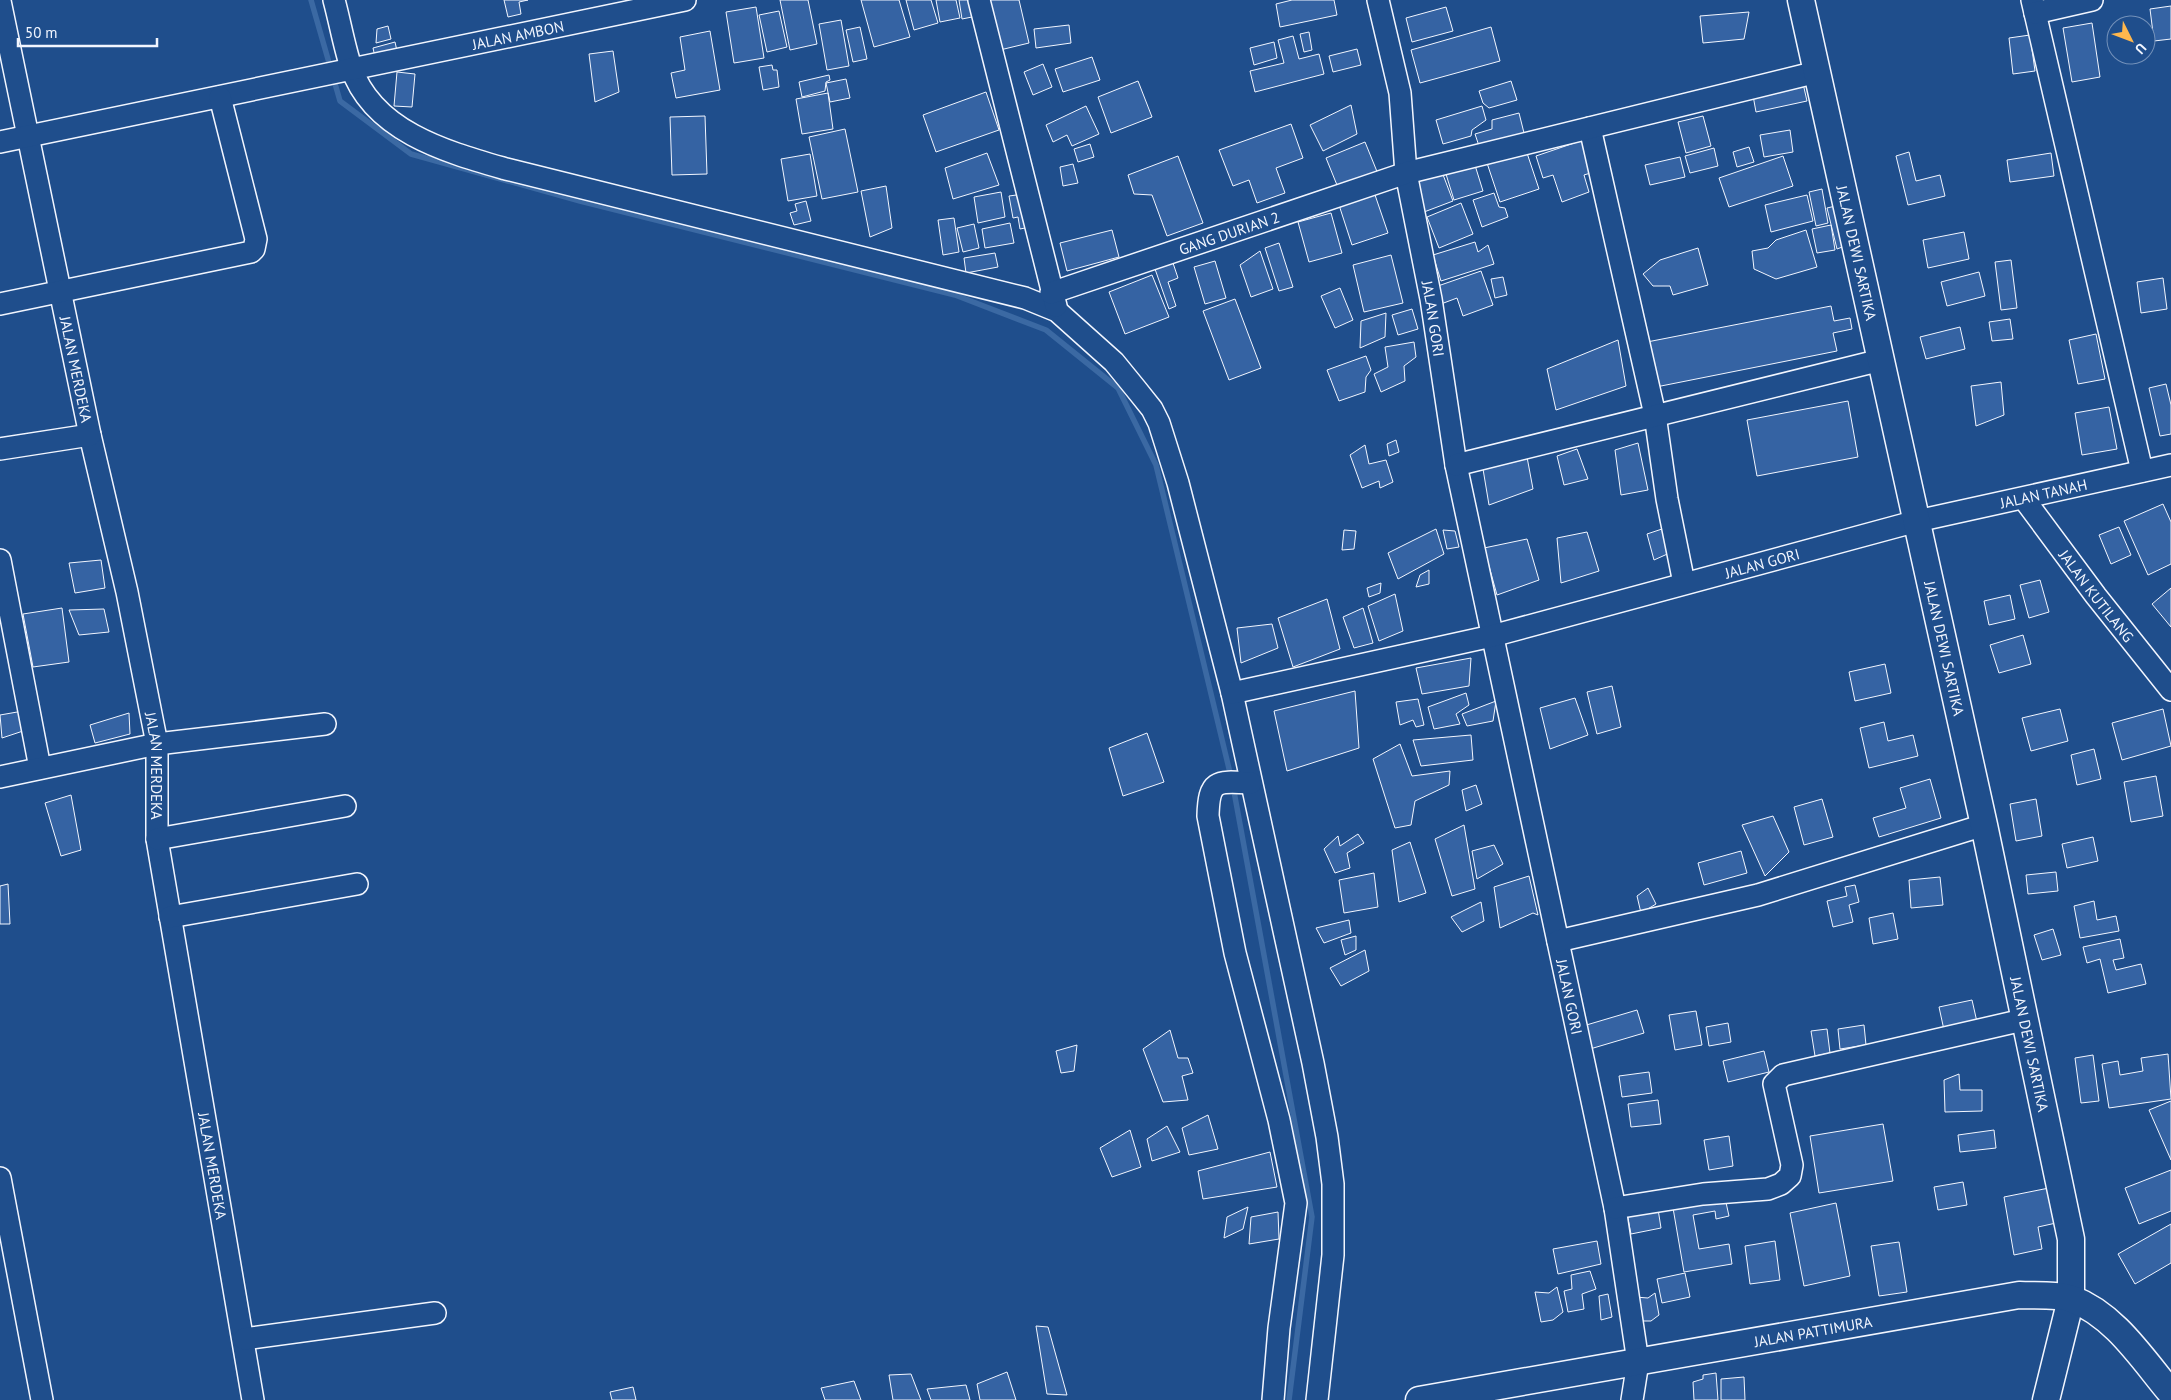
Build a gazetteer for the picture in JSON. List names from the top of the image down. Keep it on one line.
{"streets":{"main road":["JALAN DEWI SARTIKA","JALAN PATTIMURA"],"street":["JALAN AMBON","GANG DURIAN 2","JALAN GORI","JALAN MERDEKA","JALAN TANAH","JALAN KUTILANG"]},"crossings":[["JALAN AMBON","JALAN MERDEKA"],["GANG DURIAN 2","JALAN DEWI SARTIKA"],["GANG DURIAN 2","JALAN GORI"],["JALAN DEWI SARTIKA","JALAN GORI"],["JALAN DEWI SARTIKA","JALAN TANAH"],["JALAN DEWI SARTIKA","JALAN PATTIMURA"],["JALAN GORI","JALAN TANAH"],["JALAN GORI","JALAN PATTIMURA"],["JALAN TANAH","JALAN KUTILANG"]],"scale_bar":"50 m","north":"bottom right"}
